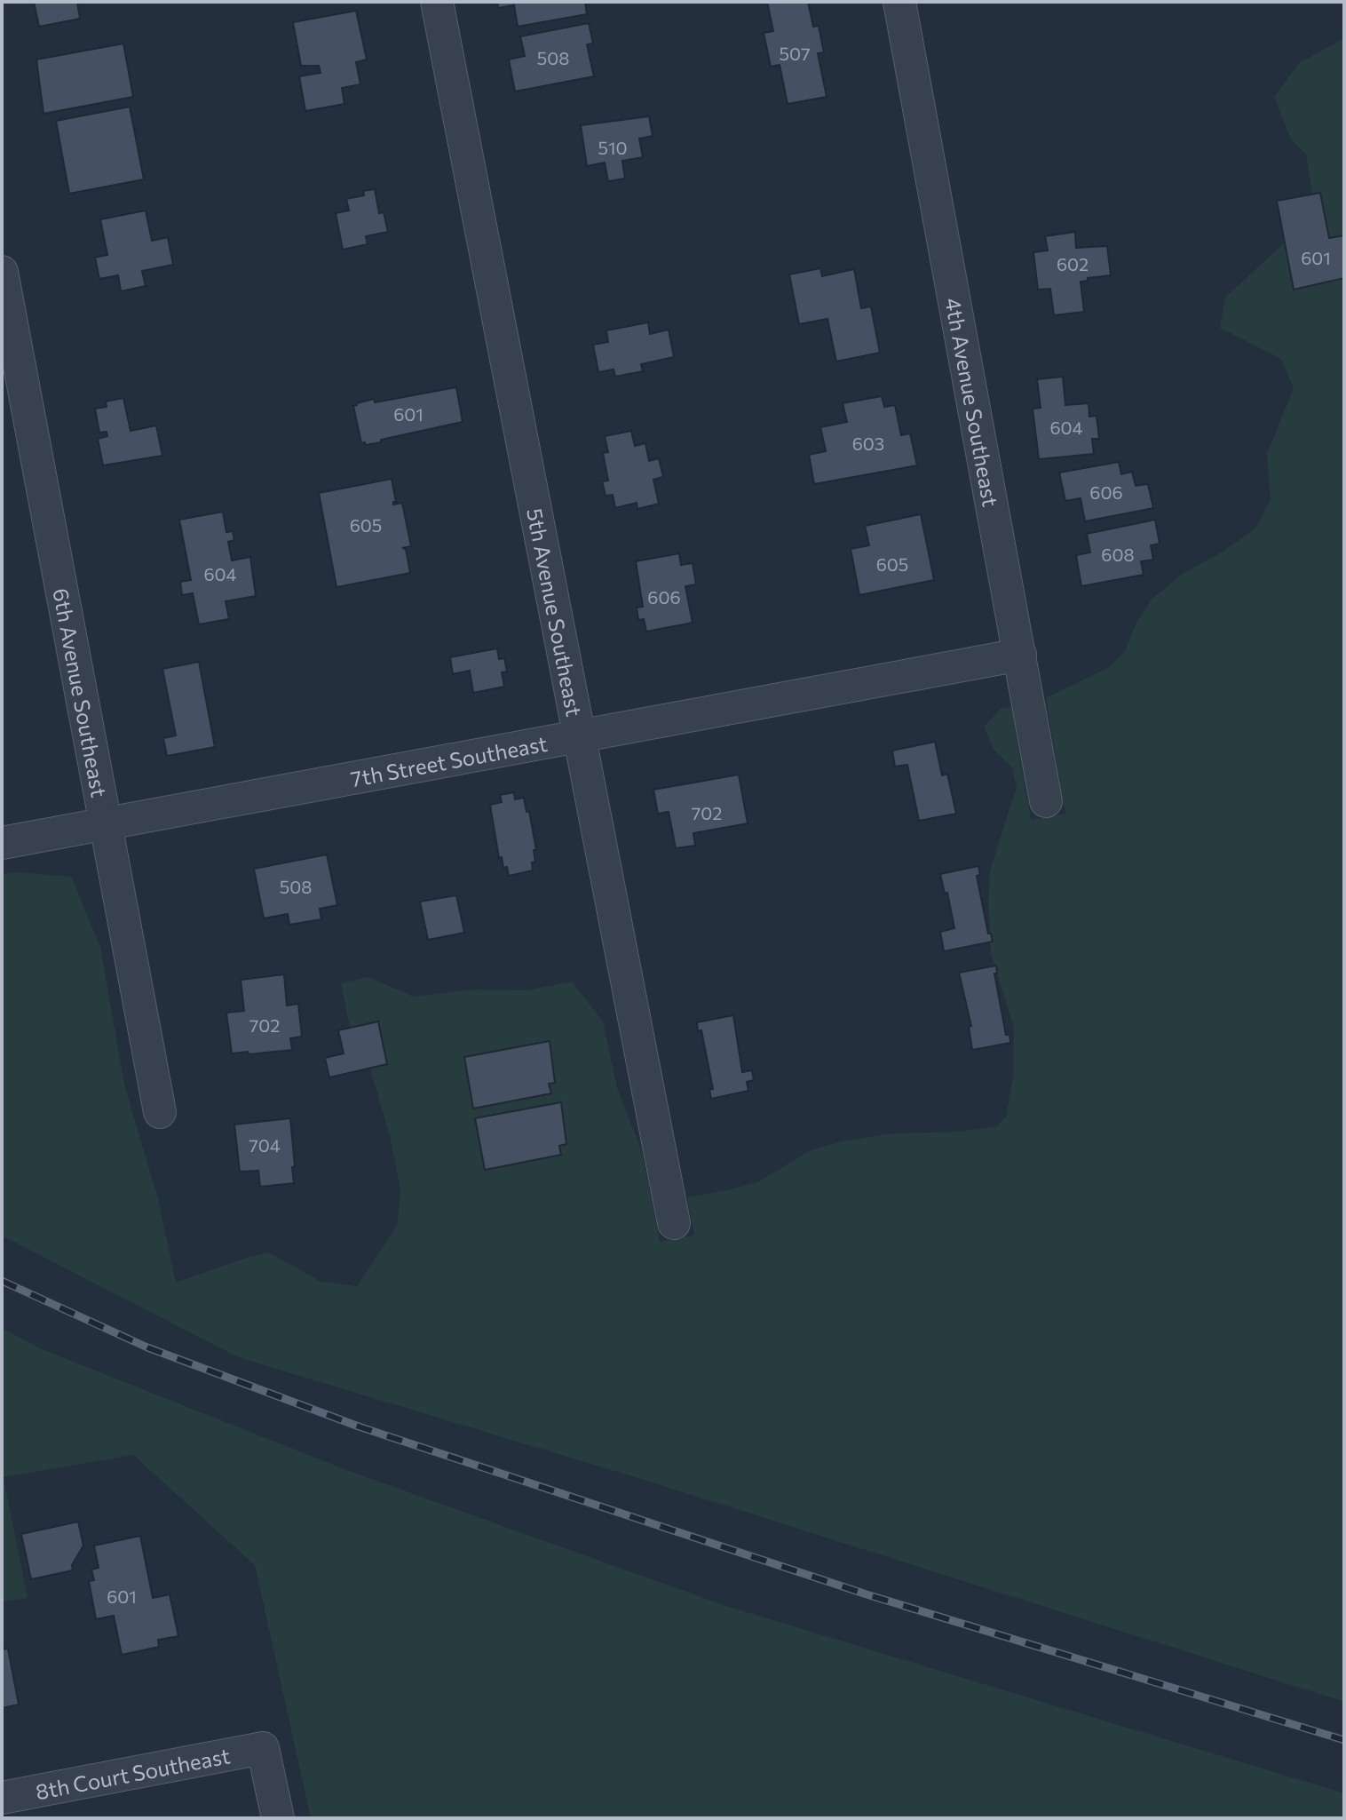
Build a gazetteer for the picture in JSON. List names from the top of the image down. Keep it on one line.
{"streets":{"street":["4th Avenue Southeast","5th Avenue Southeast","6th Avenue Southeast","7th Street Southeast","8th Court Southeast"]},"crossings":[["4th Avenue Southeast","7th Street Southeast"],["5th Avenue Southeast","7th Street Southeast"],["6th Avenue Southeast","7th Street Southeast"]],"house_numbers":["507","508","510","601","602","601","604","603","606","605","608","605","604","606","702","508","702","704","601"]}
